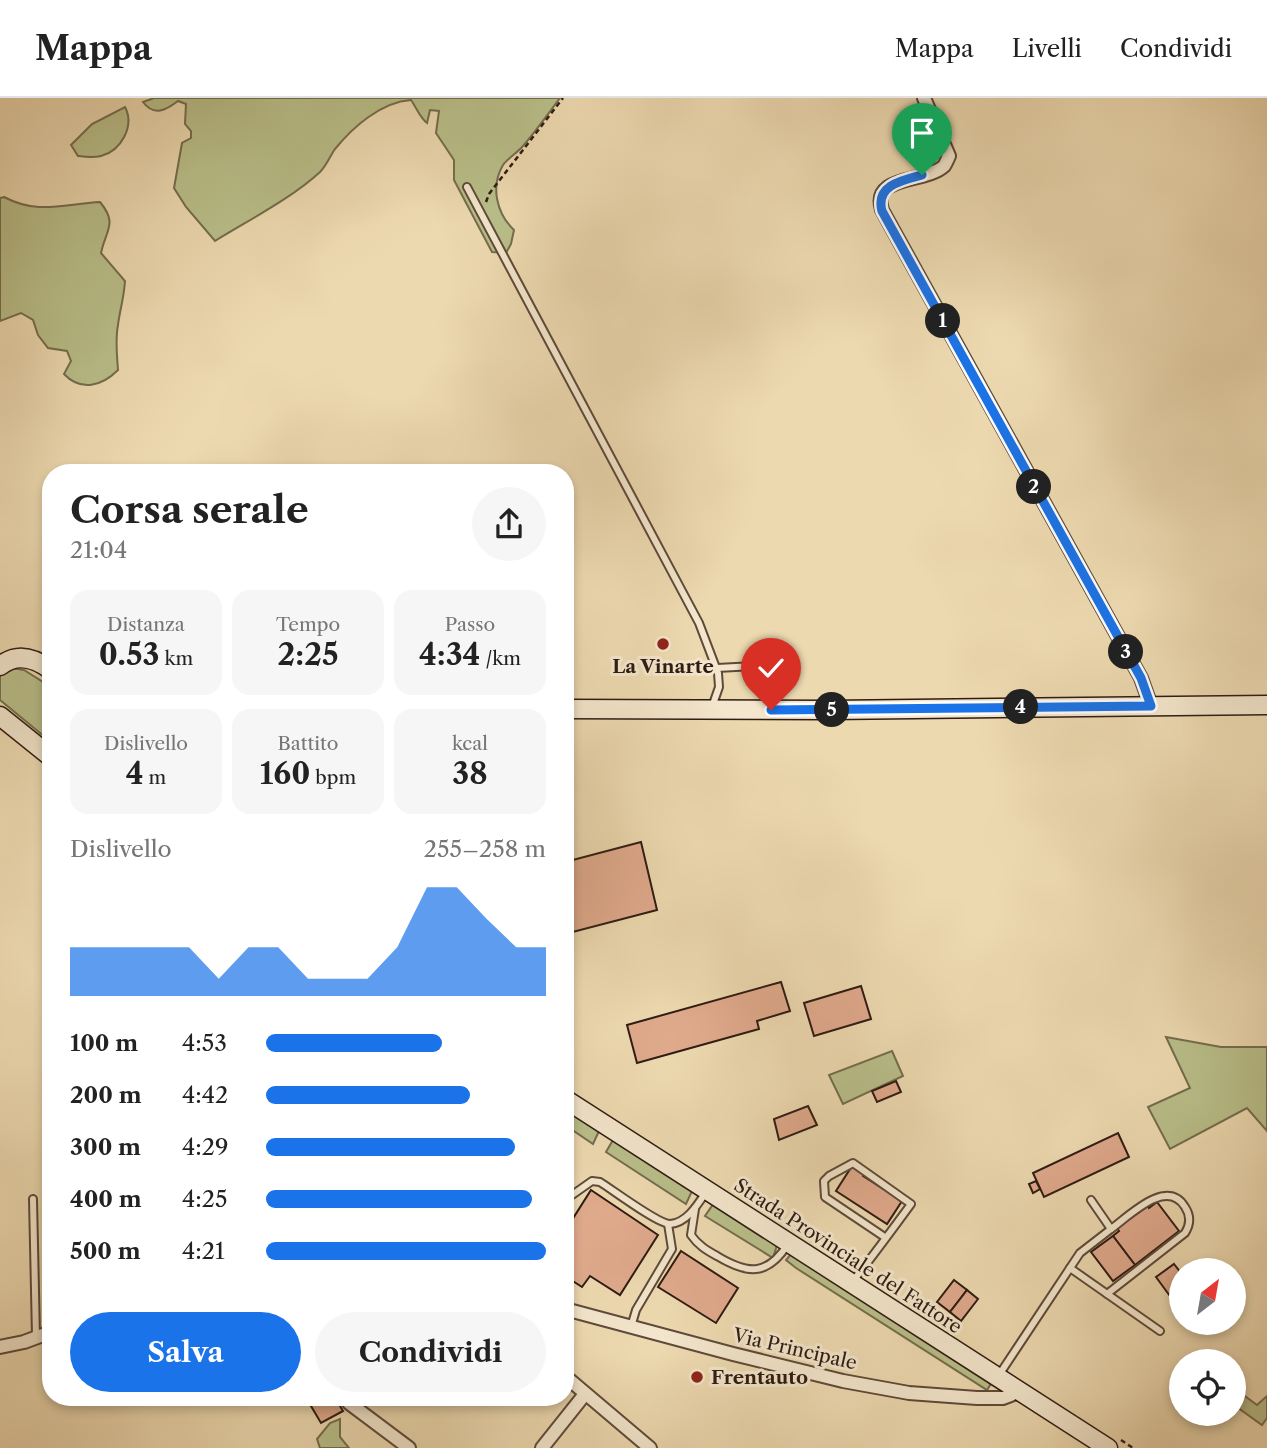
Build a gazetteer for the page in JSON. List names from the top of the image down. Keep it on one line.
{"streets":{"main road":["Strada Provinciale del Fattore"],"street":["Via Principale"]},"crossings":[["Strada Provinciale del Fattore","Via Principale"]],"places":["La Vinarte","Frentauto"],"north":"top right","page":{"header":"Mappa","nav":["Mappa","Livelli","Condividi"],"pins":["1","2","3","4","5"],"heading":["Corsa serale","21:04"],"stats":[["Distanza","0.53 km"],["Tempo","2:25"],["Passo","4:34 /km"],["Dislivello","4 m"],["Battito","160 bpm"],["kcal","38"]],"chart":["Dislivello","255–258 m"],"list":[{"name":"100 m","note":"4:53"},{"name":"200 m","note":"4:42"},{"name":"300 m","note":"4:29"},{"name":"400 m","note":"4:25"},{"name":"500 m","note":"4:21"}],"buttons":["Salva","Condividi"]}}
